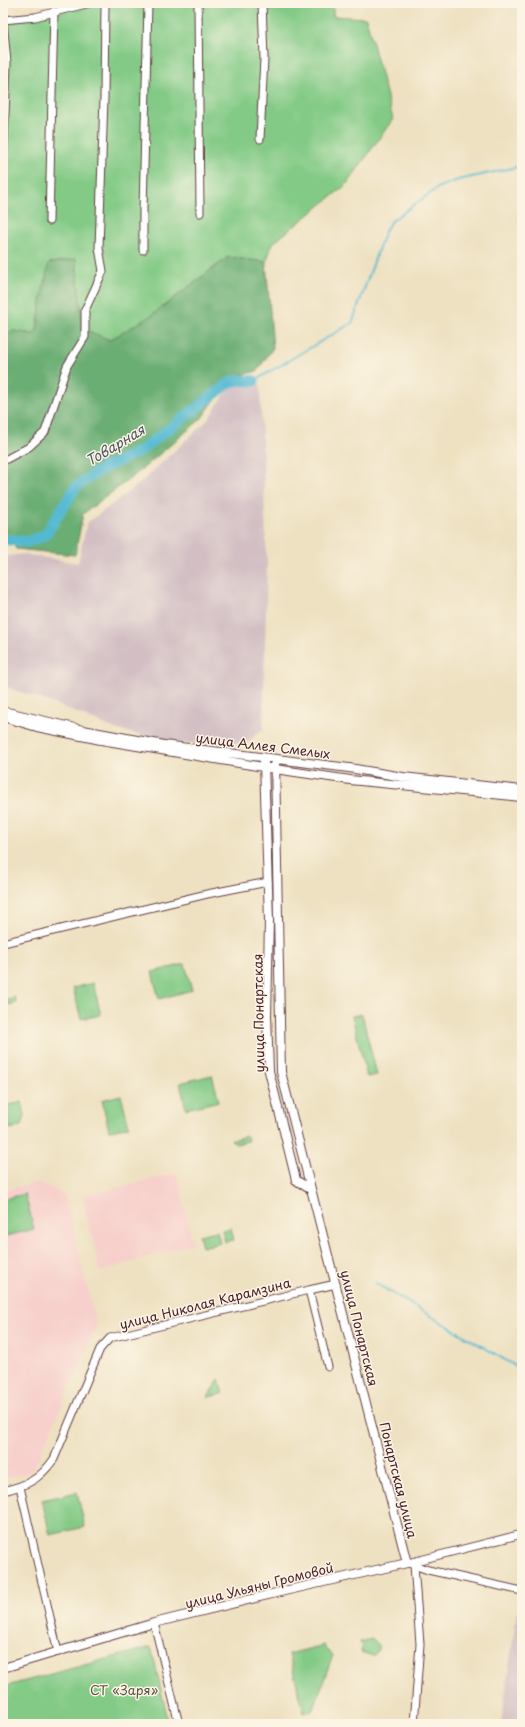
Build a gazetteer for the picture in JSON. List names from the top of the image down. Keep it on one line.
{"streets":{"main road":["улица Аллея Смелых","улица Понартская","Понартская улица","улица Ульяны Громовой"],"street":["улица Николая Карамзина"]},"crossings":[["улица Аллея Смелых","улица Понартская"],["улица Понартская","Понартская улица"],["Понартская улица","улица Ульяны Громовой"]],"water":["Товарная"],"parks":["СТ «Заря»"]}
